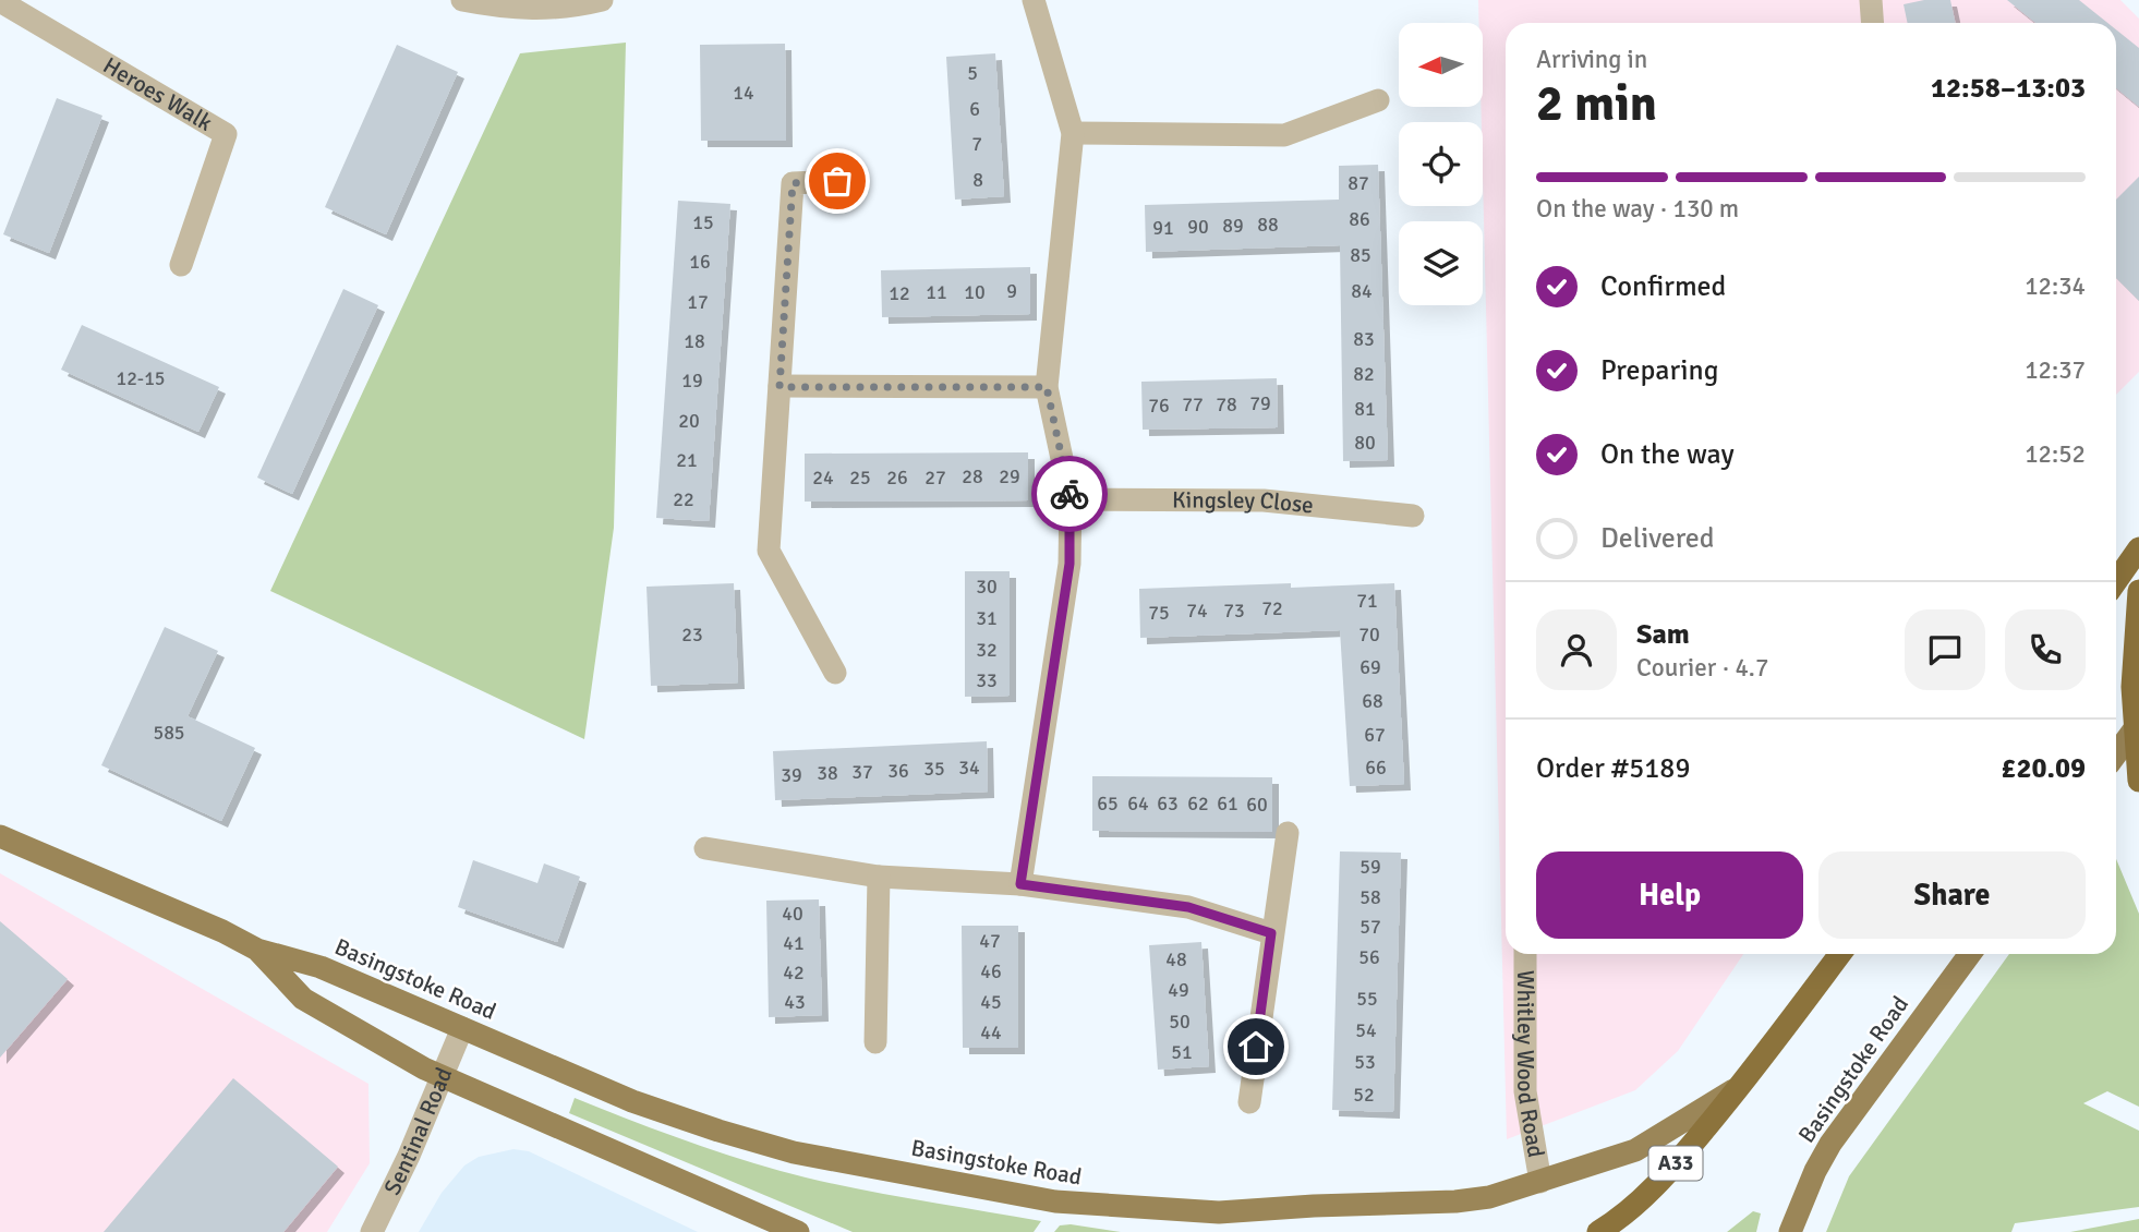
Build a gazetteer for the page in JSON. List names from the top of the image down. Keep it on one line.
{"streets":{"highway":["Basingstoke Road","A33"],"street":["Heroes Walk","Kingsley Close","Whitley Wood Road","Sentinal Road"]},"crossings":[["Basingstoke Road","Whitley Wood Road"],["Basingstoke Road","Sentinal Road"]],"house_numbers":["5","14","6","7","8","87","86","15","88","89","90","91","85","16","9","84","11","10","12","17","83","18","82","12-15","19","79","77","78","76","81","20","80","21","28","29","24","25","26","27","22","30","71","72","74","73","75","31","23","70","32","69","33","68","585","67","34","66","35","36","37","38","39","65","64","63","62","61","60","59","58","40","57","47","41","56","48","46","42","49","55","43","45","50","54","44","51","53","52"],"north":"left","page":{"heading":["2 min","Arriving in","12:58–13:03"],"panel":["Sam","Courier · 4.7","Order #5189","£20.09"],"bar":"On the way · 130 m","list":[["Confirmed","12:34"],["Preparing","12:37"],["On the way","12:52"],"Delivered"],"buttons":["Help","Share"]}}
